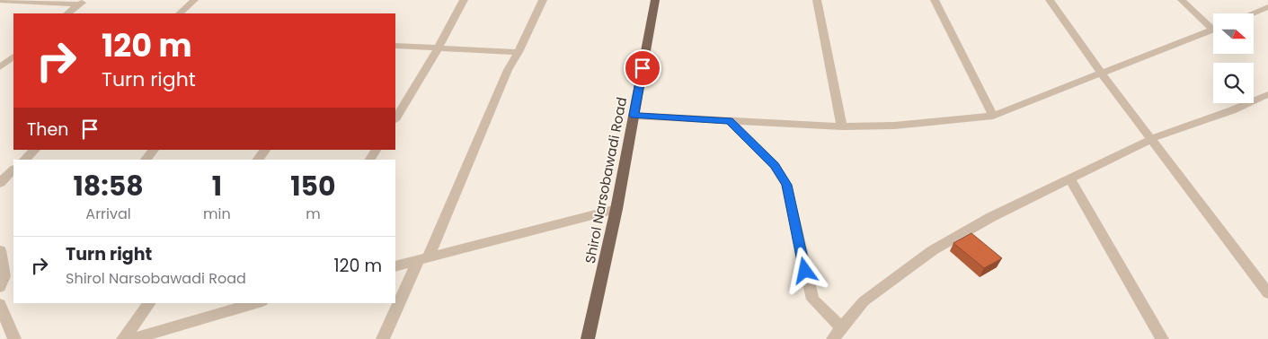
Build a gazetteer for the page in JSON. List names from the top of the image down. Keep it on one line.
{"streets":{"main road":["Shirol Narsobawadi Road"]},"north":"right","page":{"turn":["120 m","Turn right"],"then":"Then","eta":["18:58","Arrival","1","min","150","m"],"list":[{"name":"Turn right","note":"Shirol Narsobawadi Road","value":"120 m"}]}}
